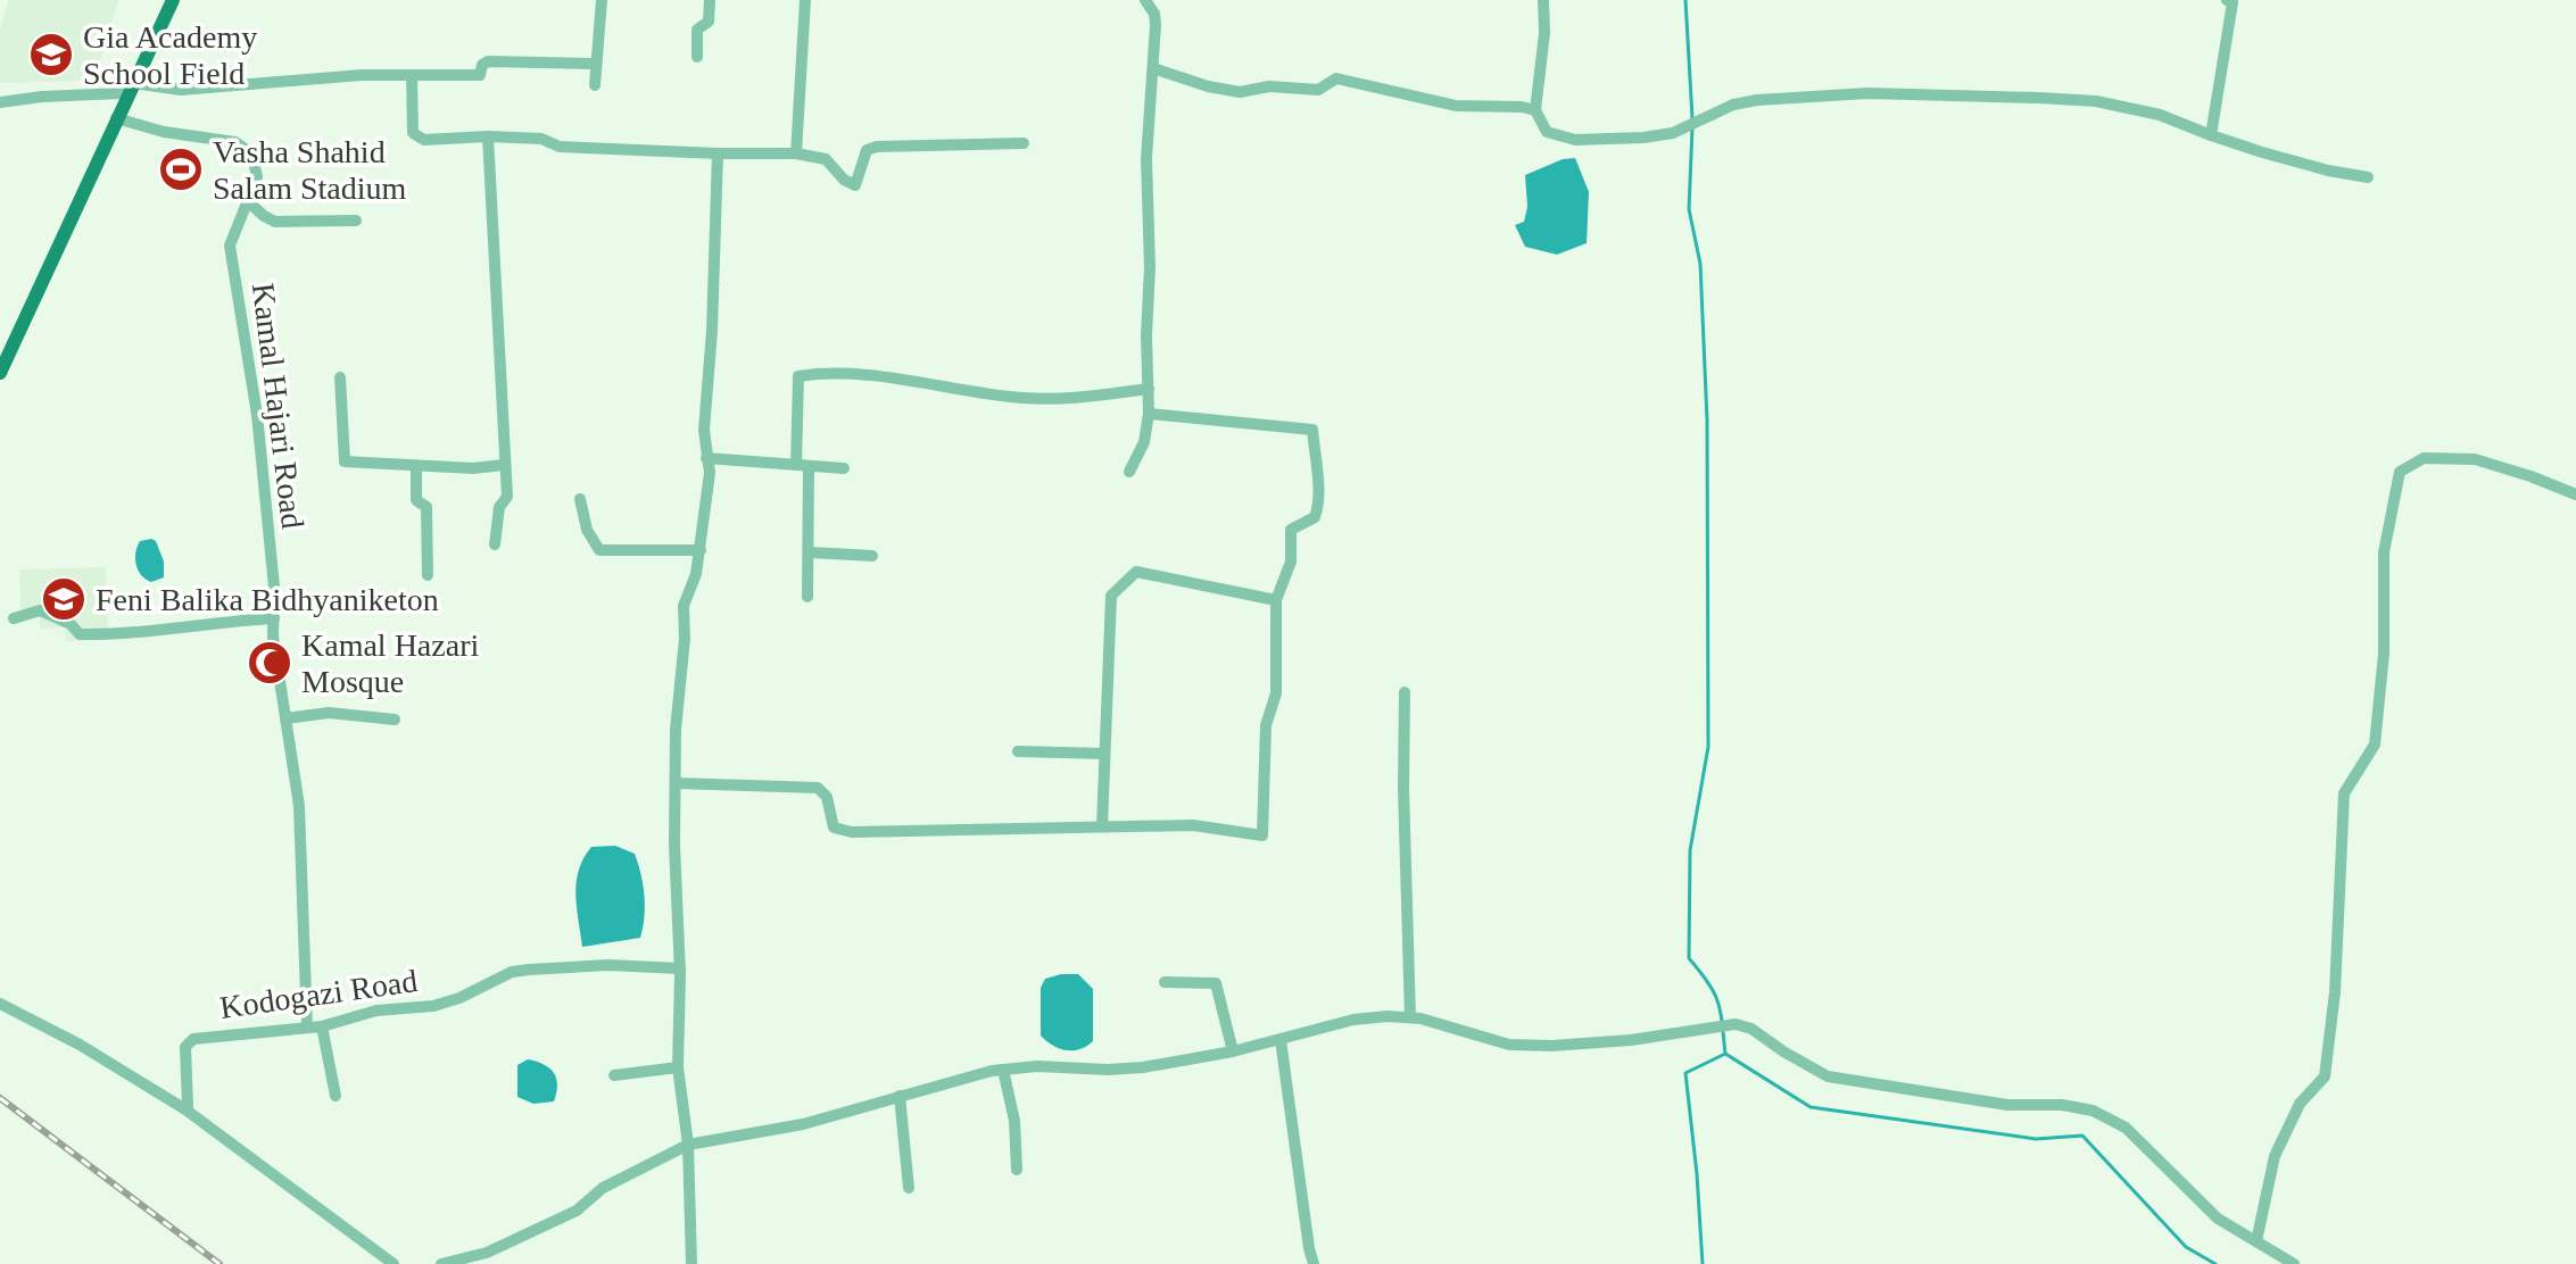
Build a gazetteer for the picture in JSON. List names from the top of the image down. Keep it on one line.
{"streets":{"street":["Kamal Hajari Road","Kodogazi Road"]},"crossings":[["Kamal Hajari Road","Kodogazi Road"]],"places":{"school or university":["Gia Academy School Field","Feni Balika Bidhyaniketon"],"sports":["Vasha Shahid Salam Stadium"],"mosque":["Kamal Hazari Mosque"]}}
